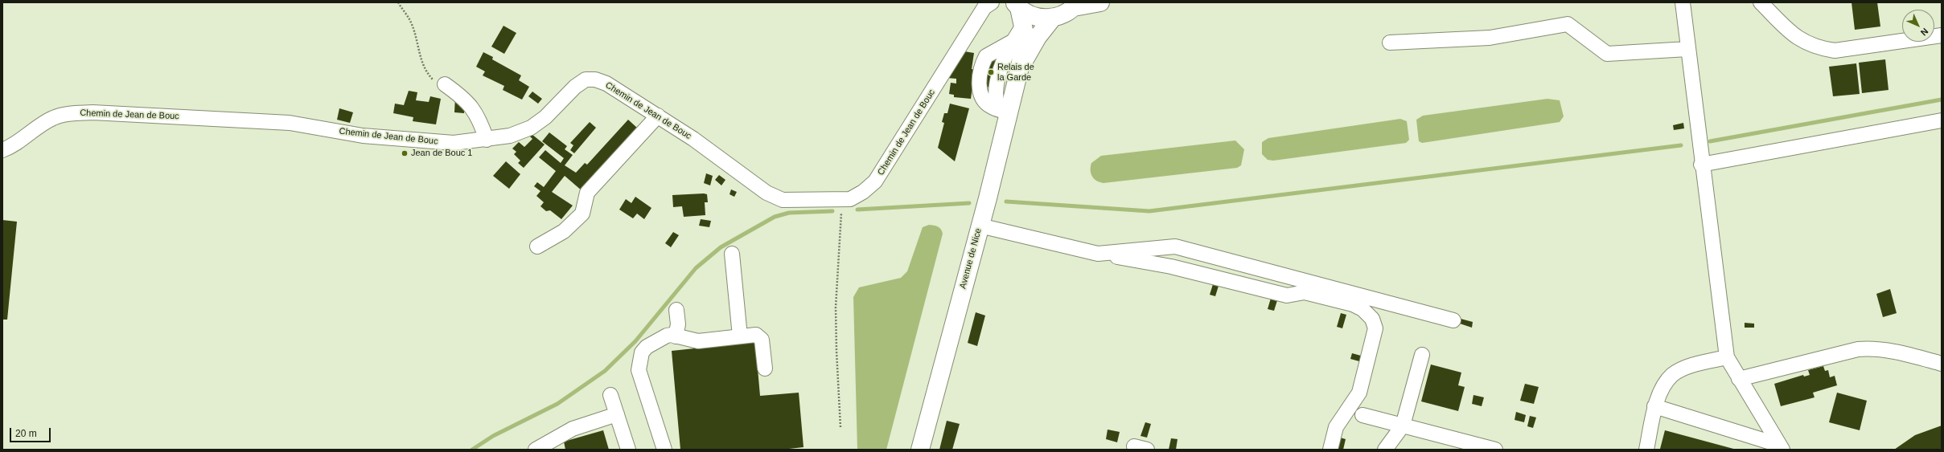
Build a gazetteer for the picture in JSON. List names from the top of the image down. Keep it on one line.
{"streets":{"main road":["Avenue de Nice"],"street":["Chemin de Jean de Bouc"]},"places":["Relais de la Garde","Jean de Bouc 1"],"scale_bar":"20 m","north":"bottom right"}
